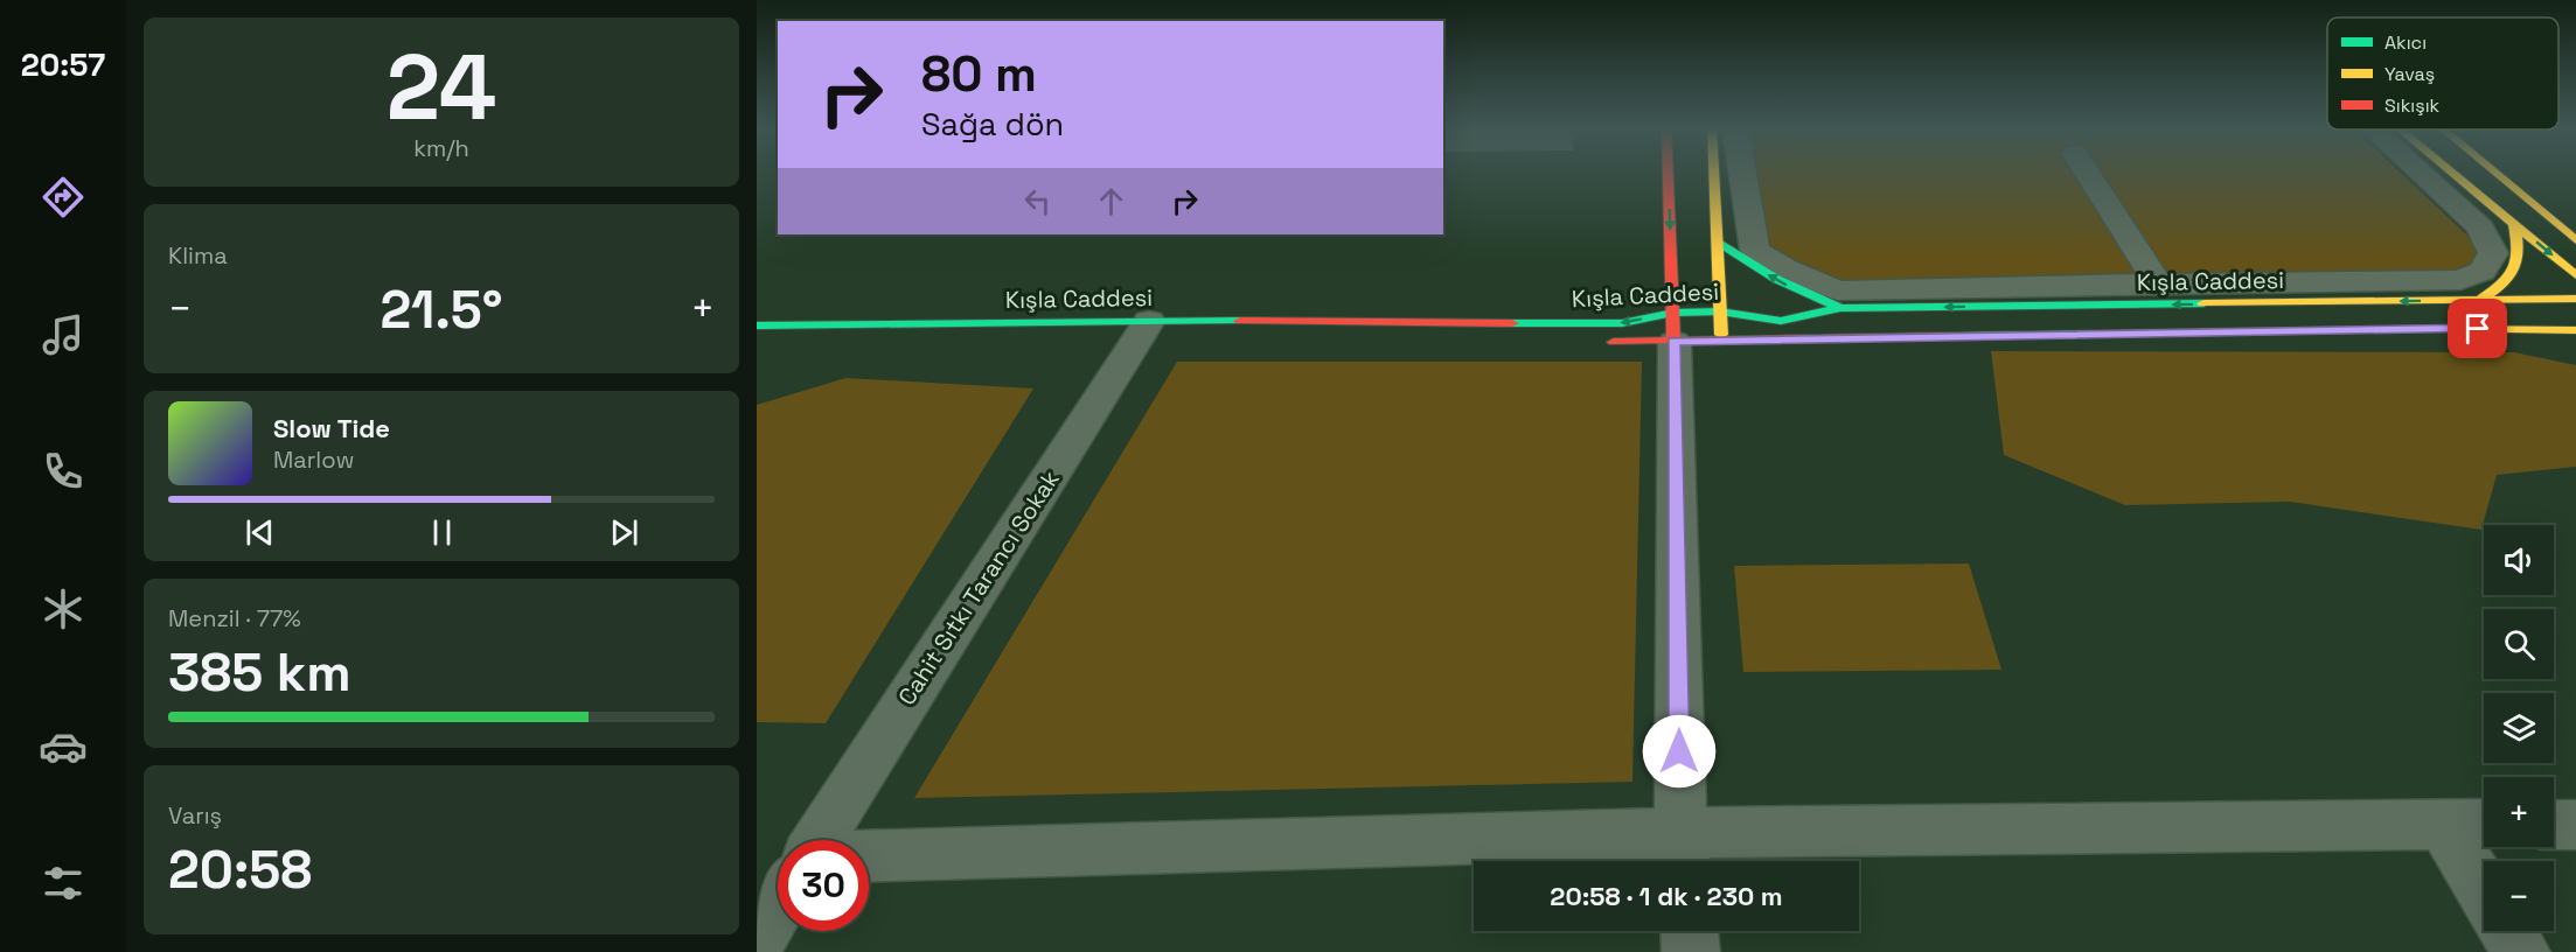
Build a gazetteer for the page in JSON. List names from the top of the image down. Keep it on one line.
{"streets":{"street":["Kışla Caddesi","Cahit Sıtkı Tarancı Sokak"]},"crossings":[["Kışla Caddesi","Cahit Sıtkı Tarancı Sokak"]],"legend":["Akıcı","Yavaş","Sıkışık"],"page":{"tabs":"20:57","tile":[["24","km/h"],"Klima",["Menzil · 77%","385 km"],["Varış","20:58"]],"turn":["80 m","Sağa dön"],"heat":["−","21.5°","+"],"song":["Slow Tide","Marlow"],"map_buttons":["+","−"],"limit":"30","trip":"20:58 · 1 dk · 230 m"}}
